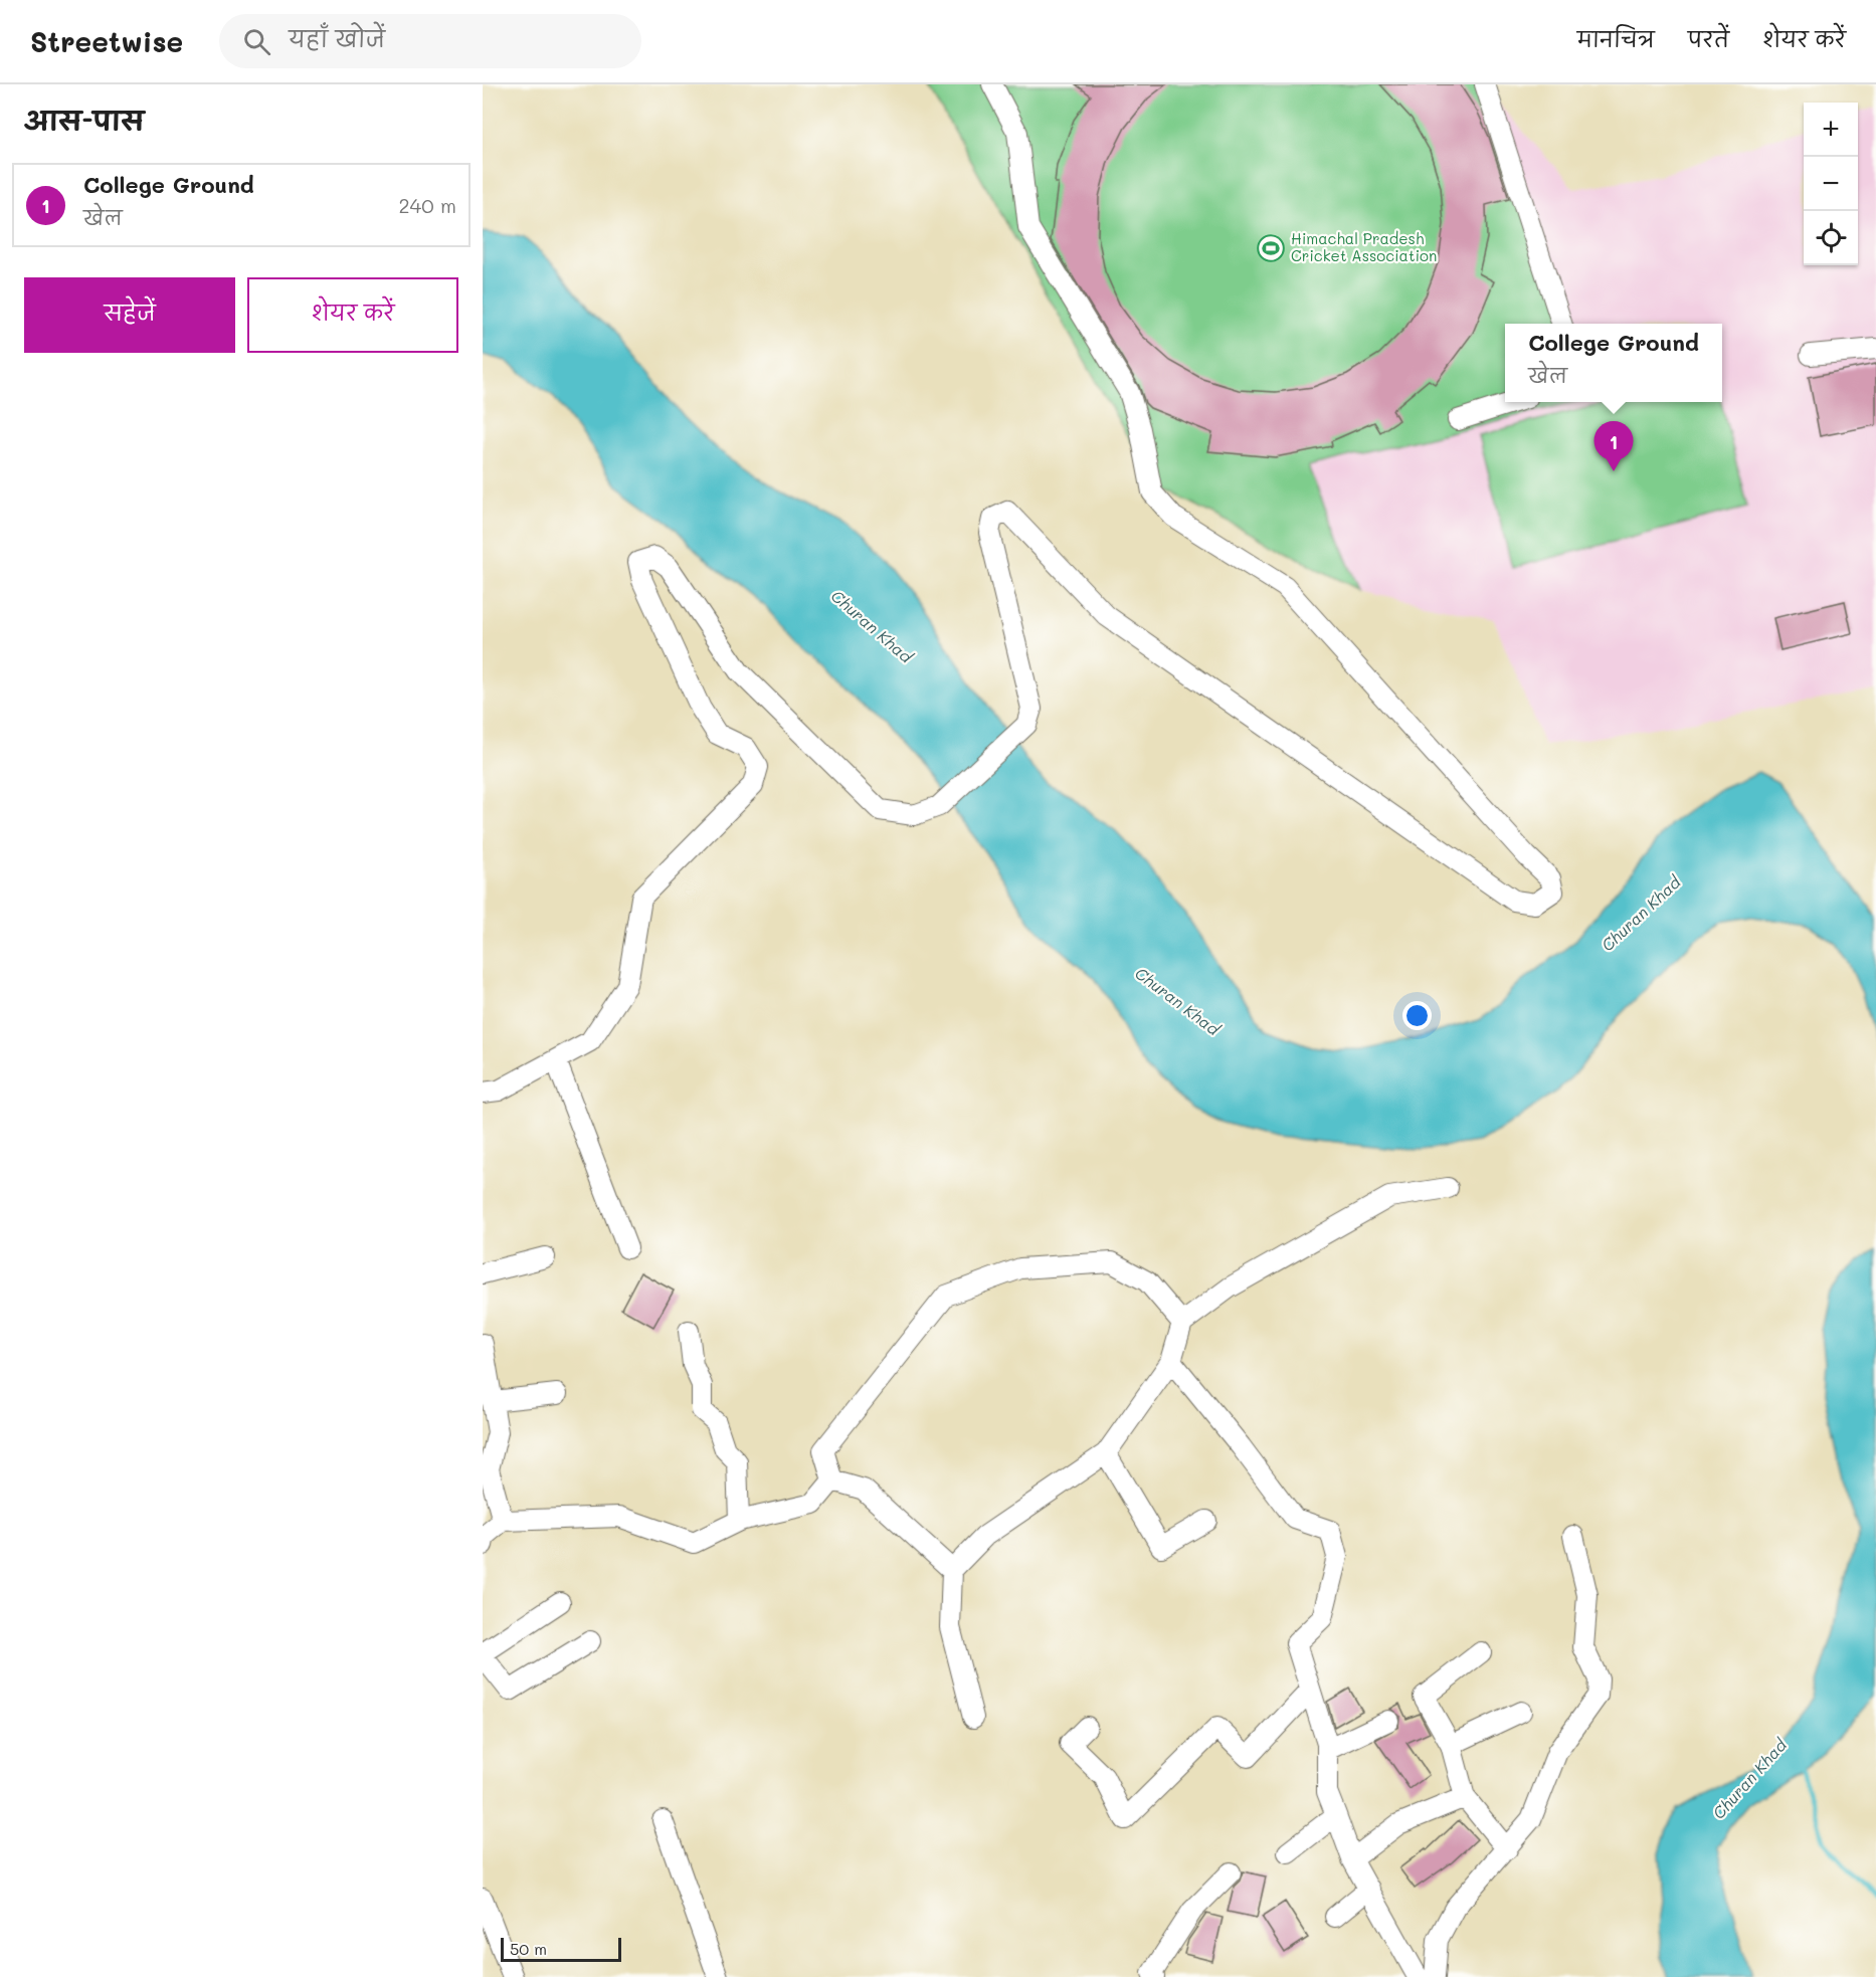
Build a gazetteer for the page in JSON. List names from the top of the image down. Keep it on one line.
{"water":["Churan Khad"],"places":{"sports":["Himachal Pradesh Cricket Association"]},"scale_bar":"50 m","page":{"header":"Streetwise","search":"यहाँ खोजें","nav":["मानचित्र","परतें","शेयर करें"],"heading":"आस-पास","map_buttons":["+","−"],"list":[{"mark":"1","name":"College Ground","note":"खेल","value":"240 m"}],"buttons":["सहेजें","शेयर करें"],"popup":["College Ground","खेल"],"pins":"1","scale":"50 m"}}
